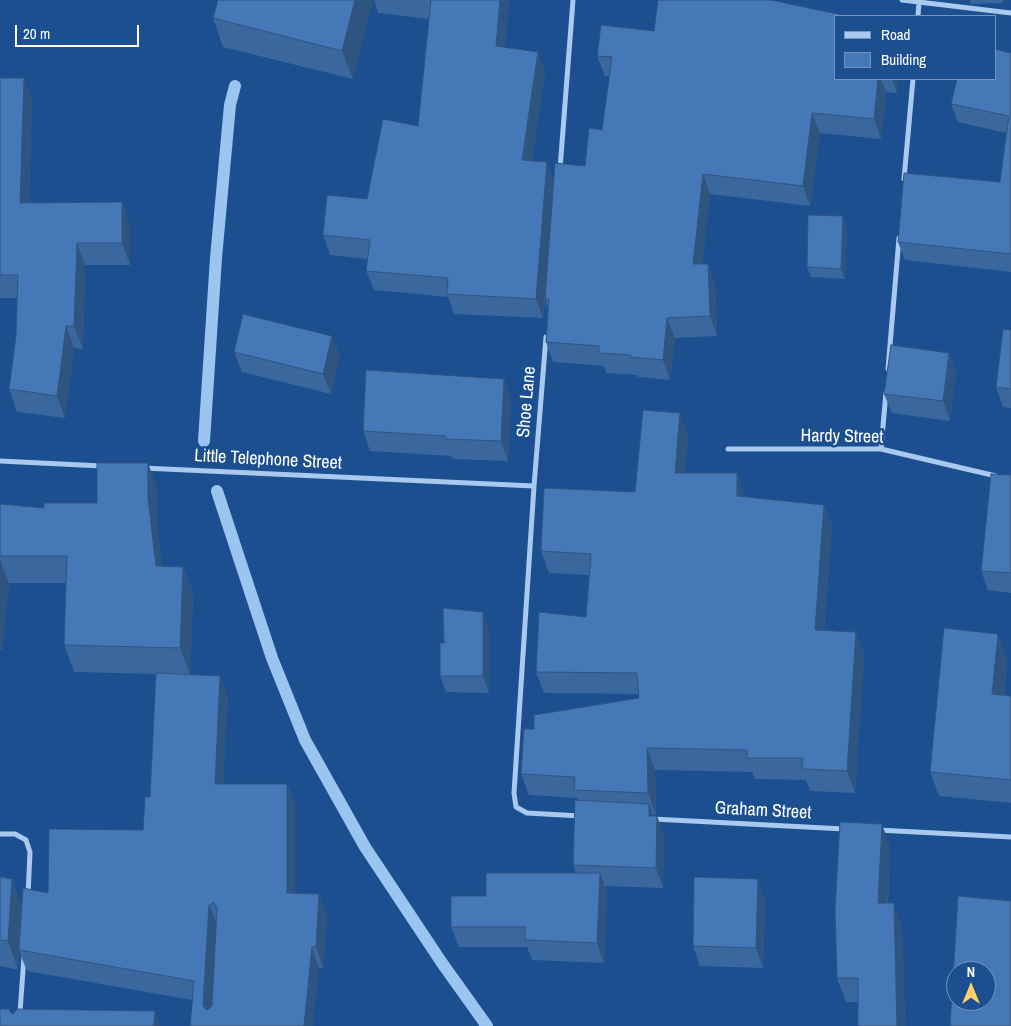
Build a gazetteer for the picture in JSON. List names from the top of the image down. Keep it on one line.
{"streets":{"street":["Shoe Lane","Hardy Street","Little Telephone Street","Graham Street"]},"crossings":[["Shoe Lane","Little Telephone Street"]],"legend":["Road","Building"],"scale_bar":"20 m","north":"top"}
